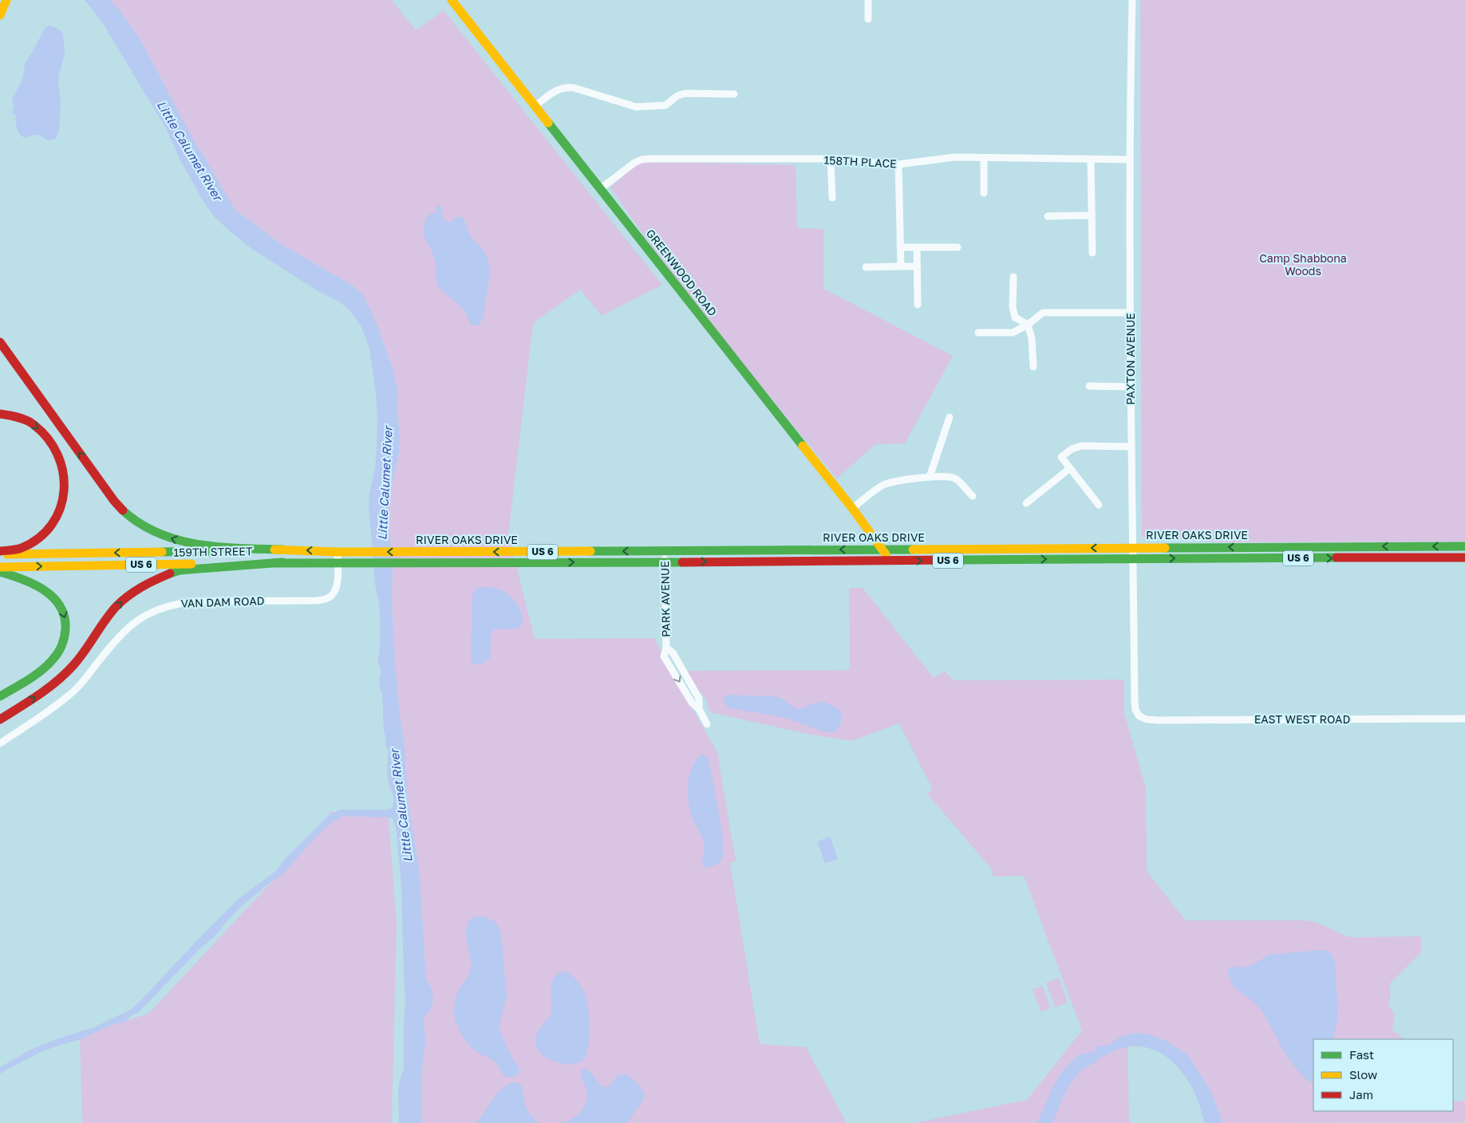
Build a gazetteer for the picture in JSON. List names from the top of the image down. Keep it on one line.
{"streets":{"main road":["GREENWOOD ROAD","RIVER OAKS DRIVE","159TH STREET","US 6"],"street":["158TH PLACE","PAXTON AVENUE","PARK AVENUE","VAN DAM ROAD","EAST WEST ROAD"]},"crossings":[["158TH PLACE","GREENWOOD ROAD"],["158TH PLACE","PAXTON AVENUE"],["GREENWOOD ROAD","RIVER OAKS DRIVE"],["PAXTON AVENUE","RIVER OAKS DRIVE"],["PAXTON AVENUE","EAST WEST ROAD"],["RIVER OAKS DRIVE","159TH STREET"],["RIVER OAKS DRIVE","PARK AVENUE"],["RIVER OAKS DRIVE","VAN DAM ROAD"]],"water":["Little Calumet River"],"parks":["Camp Shabbona Woods"],"legend":["Fast","Slow","Jam"]}
